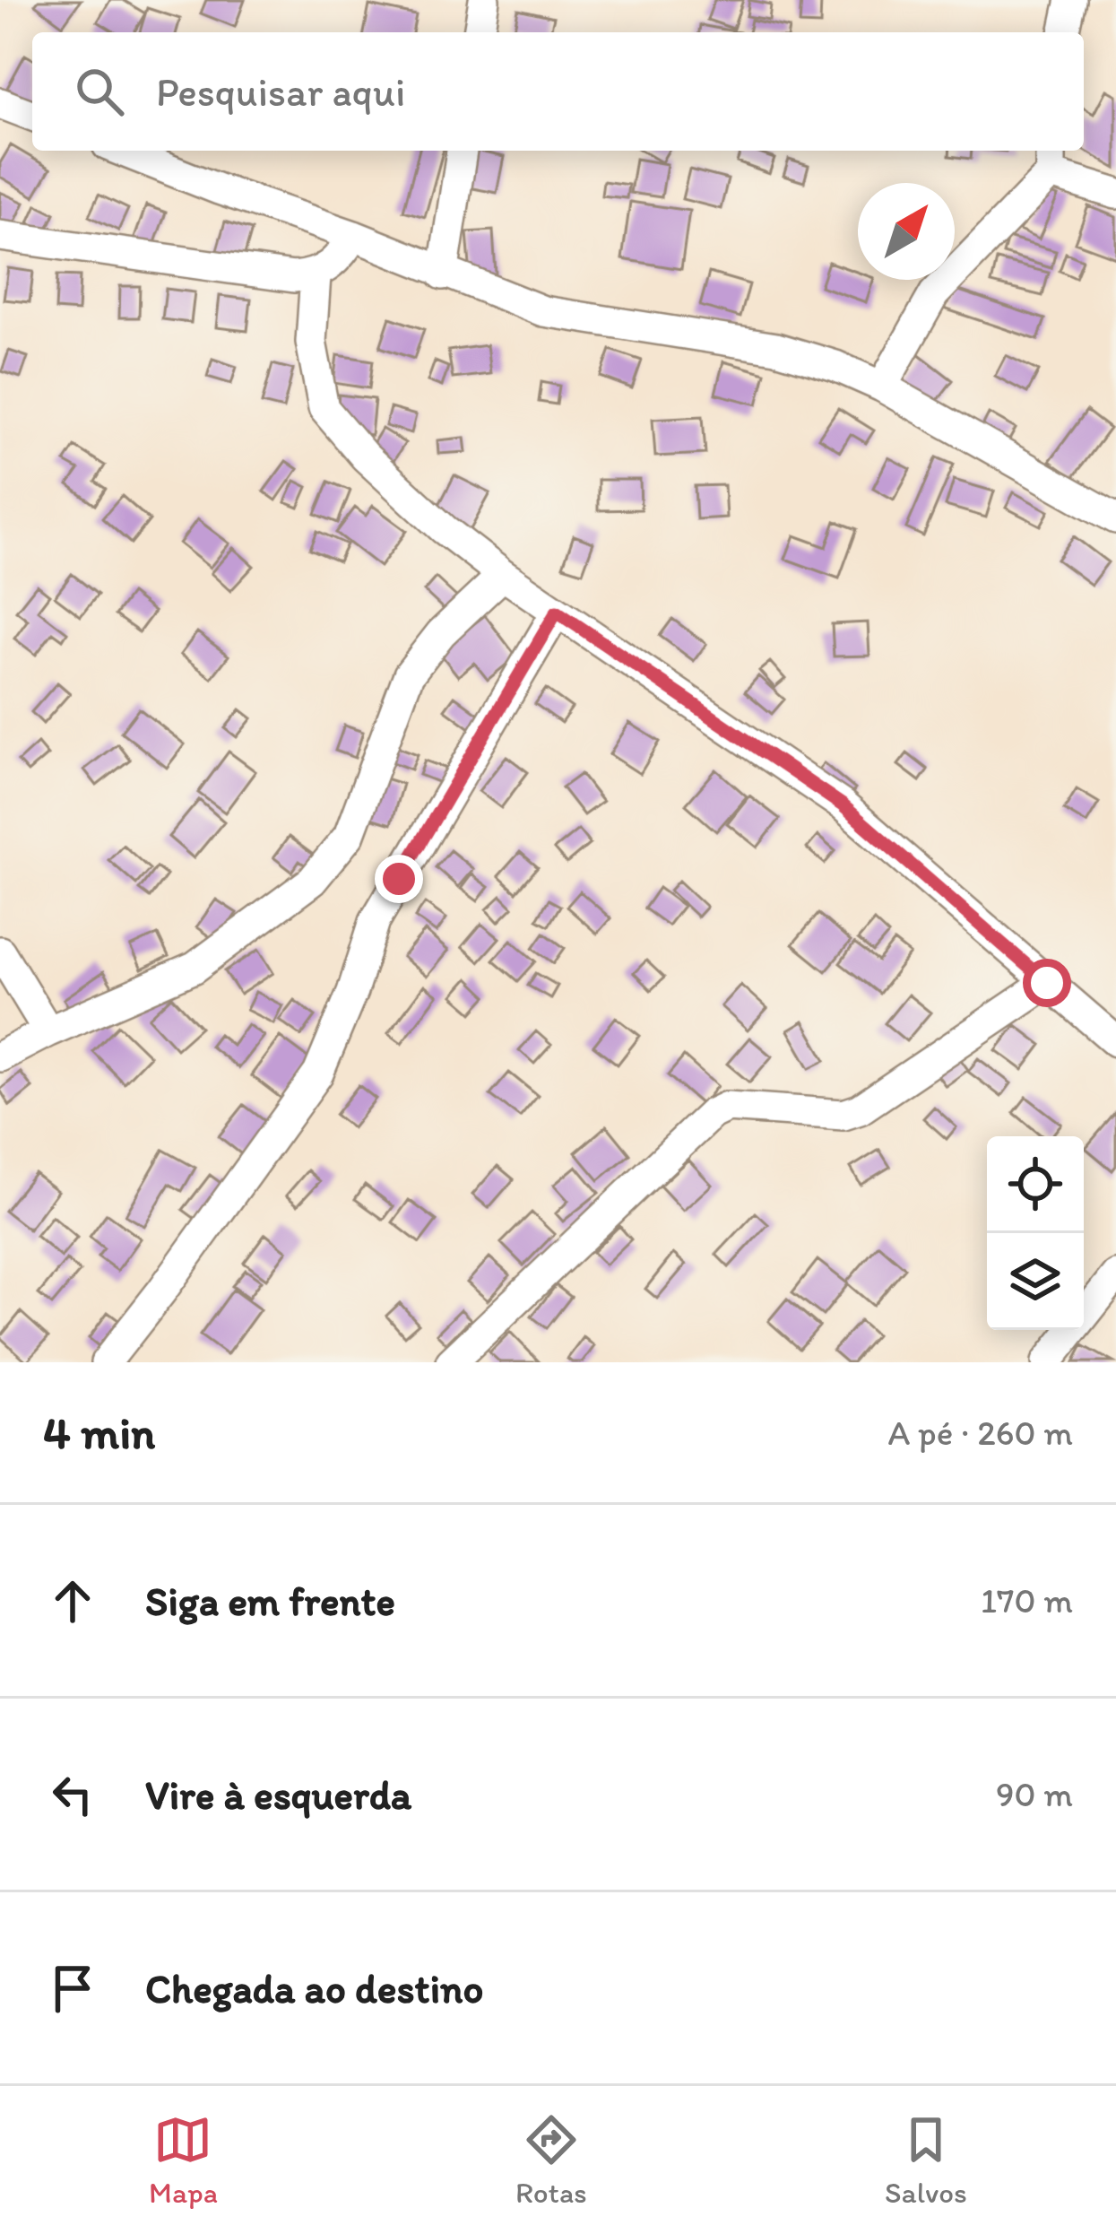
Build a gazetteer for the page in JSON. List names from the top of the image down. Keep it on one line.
{"north":"top right","page":{"search":"Pesquisar aqui","heading":["4 min","A pé · 260 m"],"list":[["Siga em frente","170 m"],["Vire à esquerda","90 m"],"Chegada ao destino"],"nav":["Mapa","Rotas","Salvos"]}}
